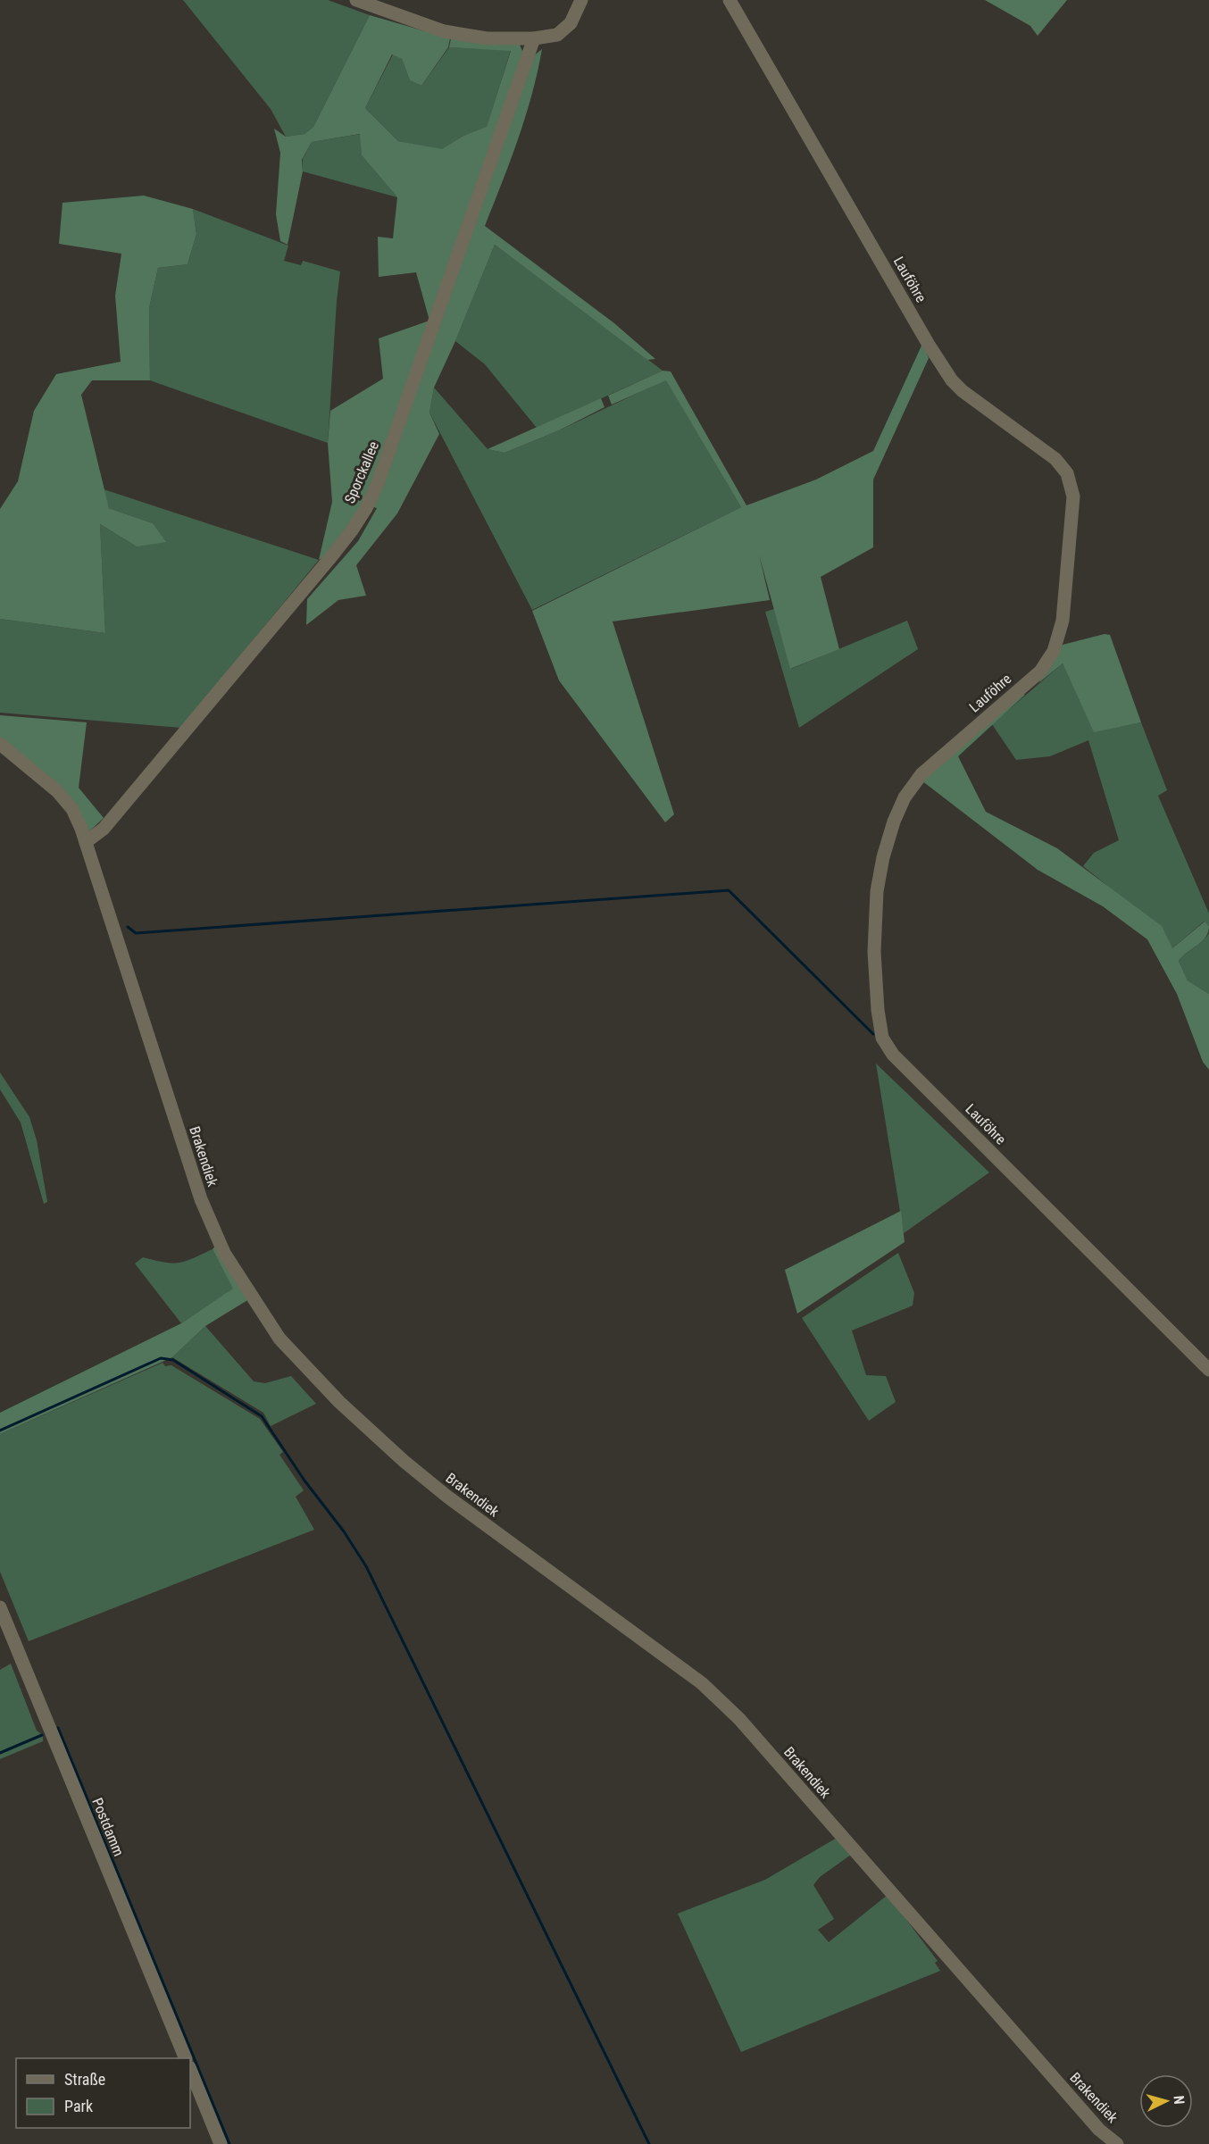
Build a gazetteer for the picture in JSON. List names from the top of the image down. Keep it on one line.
{"streets":{"street":["Lauföhre","Sporckallee","Brakendiek","Postdamm"]},"crossings":[["Sporckallee","Brakendiek"]],"legend":["Straße","Park"],"north":"right"}
